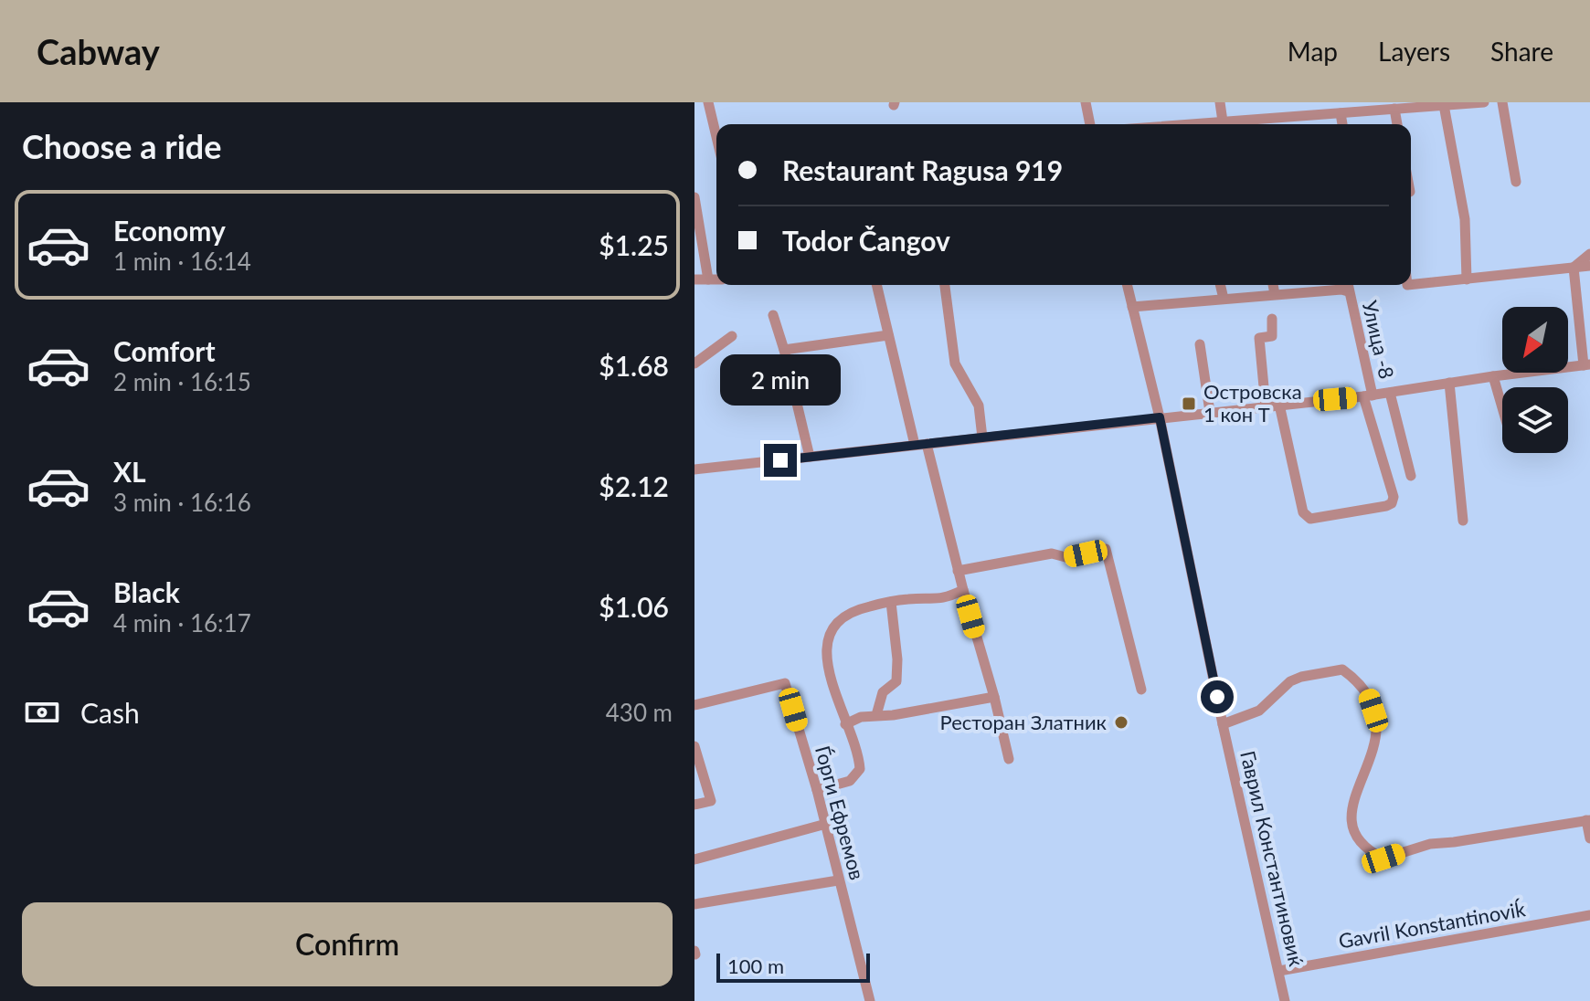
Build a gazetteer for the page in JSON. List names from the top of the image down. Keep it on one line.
{"streets":{"street":["Улица -8","Ѓорги Ефремов","Гаврил Константиновиќ","Gavril Konstantinoviḱ"]},"crossings":[["Гаврил Константиновиќ","Gavril Konstantinoviḱ"]],"places":{"transit":["Островска 1 кон T"],"other":["Ресторан Златник"]},"scale_bar":"100 m","north":"bottom left","page":{"header":"Cabway","nav":["Map","Layers","Share"],"heading":"Choose a ride","banner":["Restaurant Ragusa 919","Todor Čangov"],"list":[{"name":"Economy","note":"1 min · 16:14","value":"$1.25"},{"name":"Comfort","note":"2 min · 16:15","value":"$1.68"},{"name":"XL","note":"3 min · 16:16","value":"$2.12"},{"name":"Black","note":"4 min · 16:17","value":"$1.06"}],"bubble":"2 min","pay":["Cash","430 m"],"buttons":"Confirm","scale":"100 m"}}
